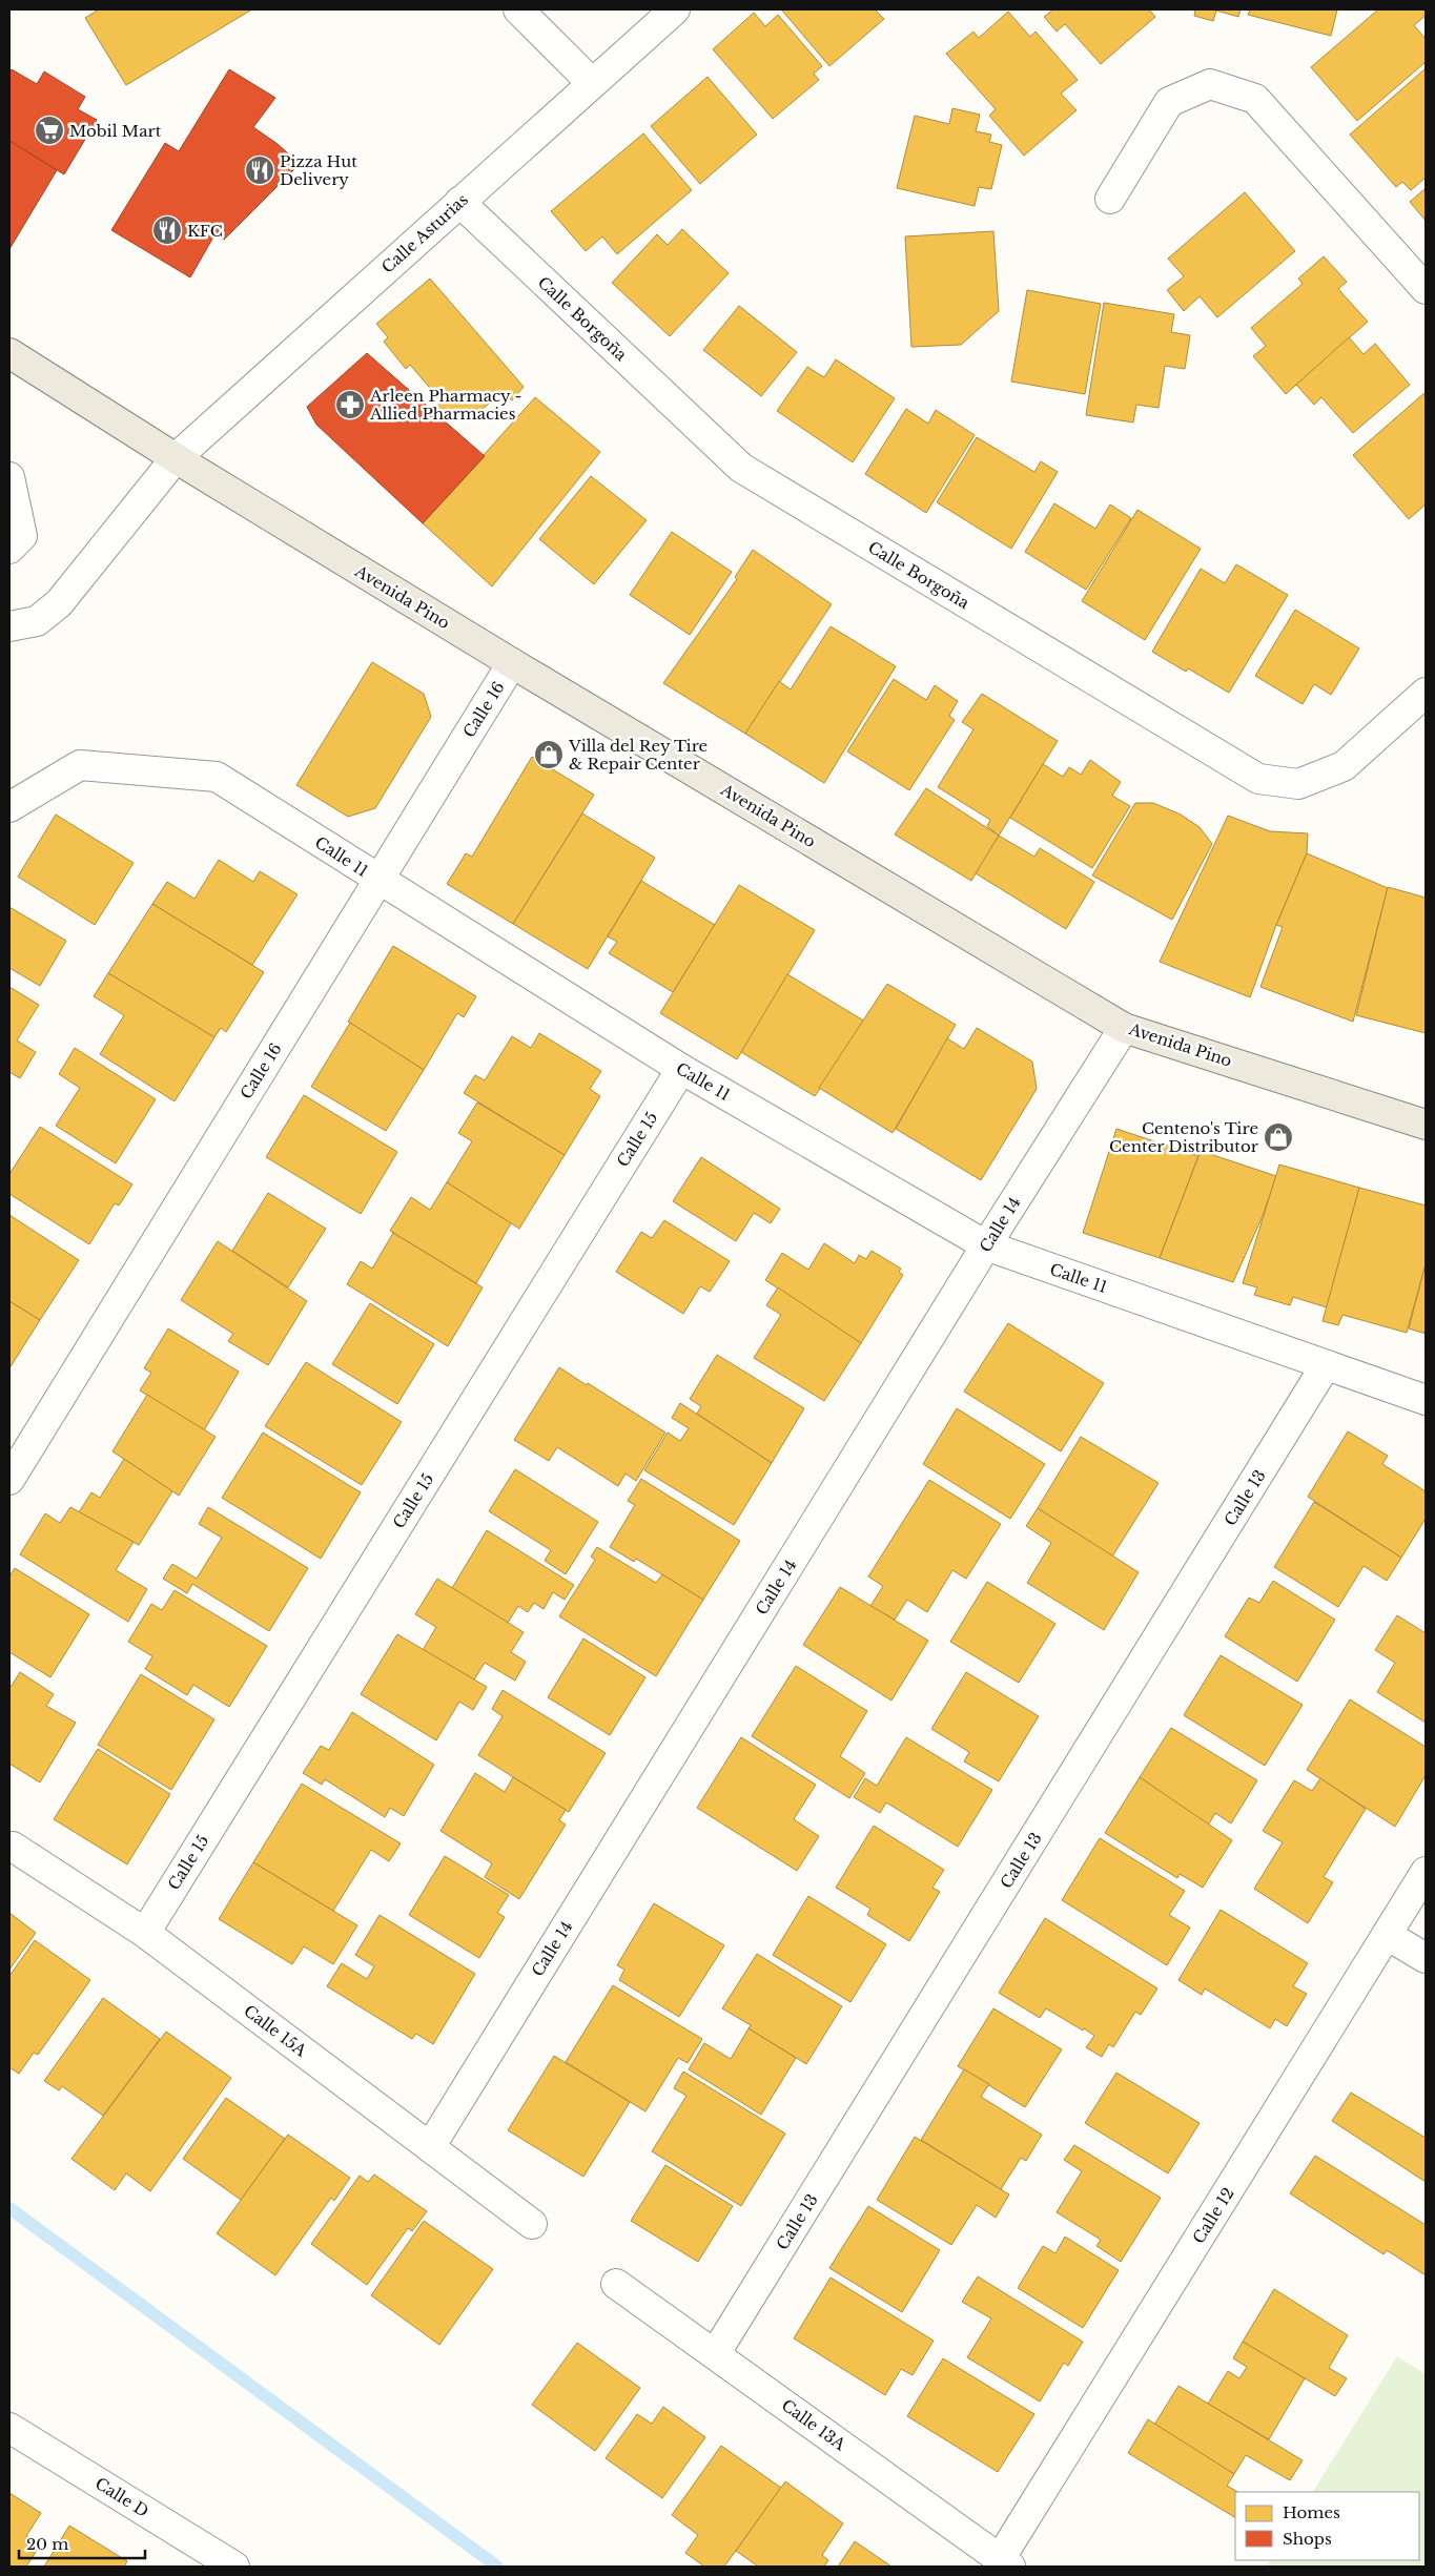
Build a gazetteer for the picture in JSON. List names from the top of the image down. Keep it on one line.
{"streets":{"main road":["Avenida Pino"],"street":["Calle Asturias","Calle Borgoña","Calle 16","Calle 11","Calle 15","Calle 14","Calle 13","Calle 15A","Calle 12","Calle 13A","Calle D"]},"crossings":[["Calle Asturias","Calle Borgoña"],["Calle Asturias","Avenida Pino"],["Avenida Pino","Calle 16"],["Avenida Pino","Calle 14"],["Calle 16","Calle 11"],["Calle 11","Calle 15"],["Calle 11","Calle 14"],["Calle 11","Calle 13"],["Calle 15","Calle 15A"],["Calle 14","Calle 15A"],["Calle 13","Calle 13A"],["Calle 12","Calle 13A"]],"places":{"supermarket":["Mobil Mart"],"restaurant":["Pizza Hut Delivery","KFC"],"pharmacy":["Arleen Pharmacy - Allied Pharmacies"],"shop":["Villa del Rey Tire & Repair Center","Centeno's Tire Center Distributor"]},"legend":["Homes","Shops"],"scale_bar":"20 m"}
